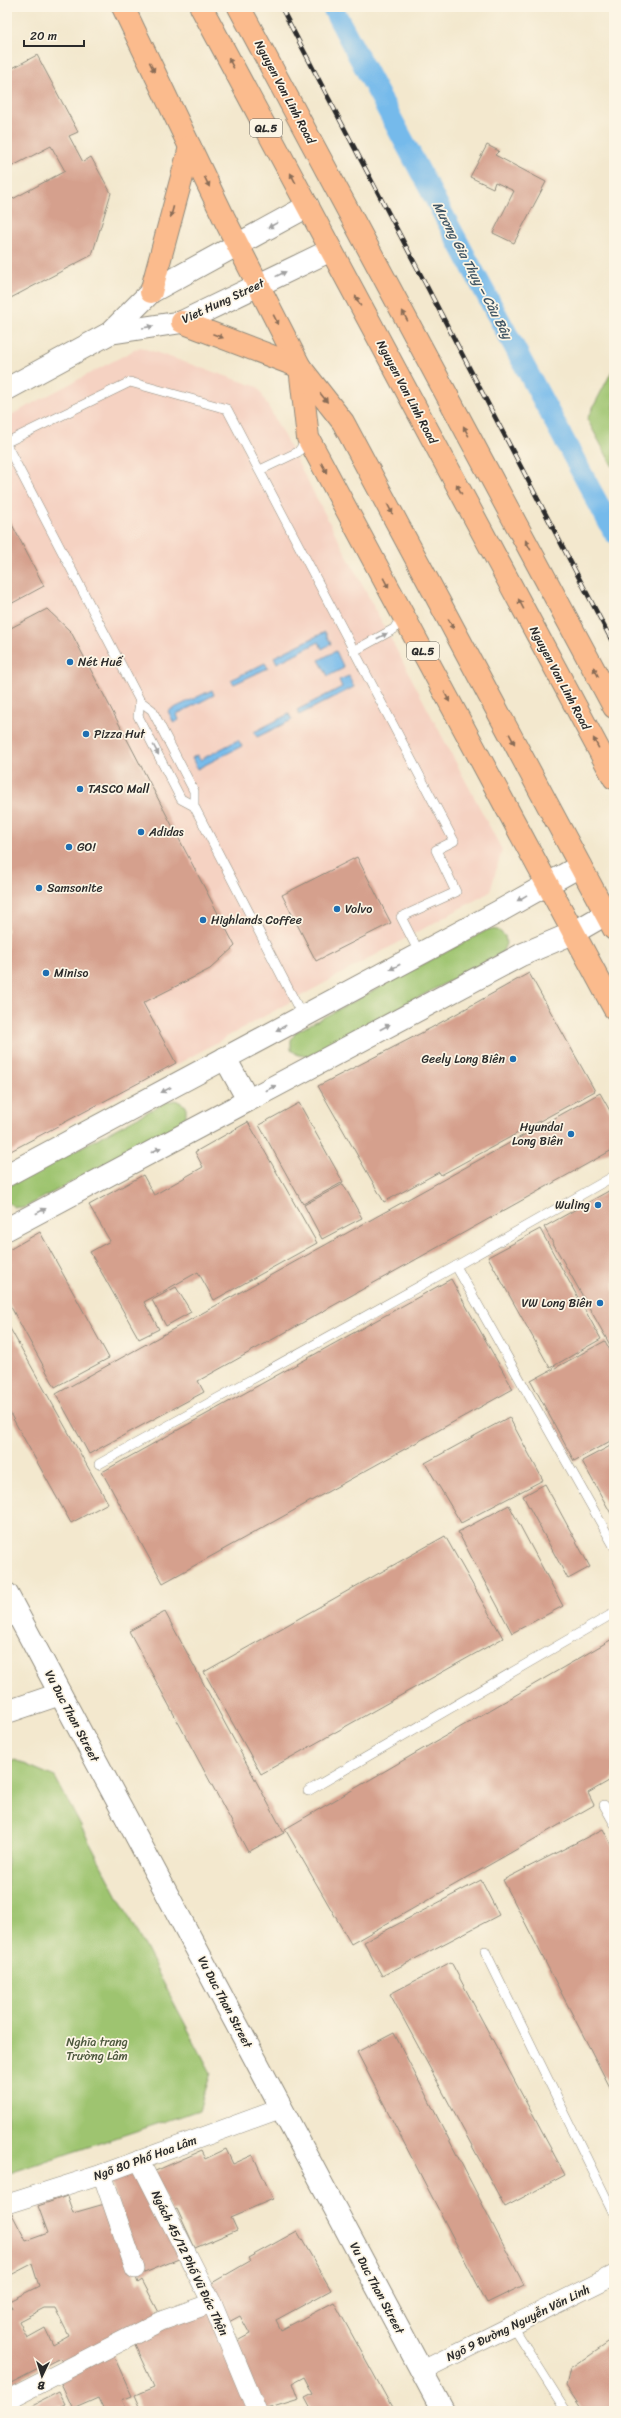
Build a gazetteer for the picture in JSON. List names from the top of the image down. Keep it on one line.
{"streets":{"highway":["Nguyen Van Linh Road","QL.5"],"street":["Viet Hung Street","Vu Duc Than Street","Ngõ 80 Phố Hoa Lâm","Ngách 45/12 Phố Vũ Đức Thận","Ngõ 9 Đường Nguyễn Văn Linh"]},"crossings":[["Nguyen Van Linh Road","Viet Hung Street"],["QL.5","Viet Hung Street"],["Vu Duc Than Street","Ngõ 80 Phố Hoa Lâm"],["Vu Duc Than Street","Ngõ 9 Đường Nguyễn Văn Linh"],["Ngõ 80 Phố Hoa Lâm","Ngách 45/12 Phố Vũ Đức Thận"]],"water":["Mương Gia Thụy – Cầu Bây"],"parks":["Nghĩa trang Trường Lâm"],"places":["Nét Huế","Pizza Hut","TASCO Mall","Adidas","GO!","Samsonite","Volvo","Highlands Coffee","Miniso","Geely Long Biên","Hyundai Long Biên","Wuling","VW Long Biên"],"scale_bar":"20 m","north":"bottom"}
